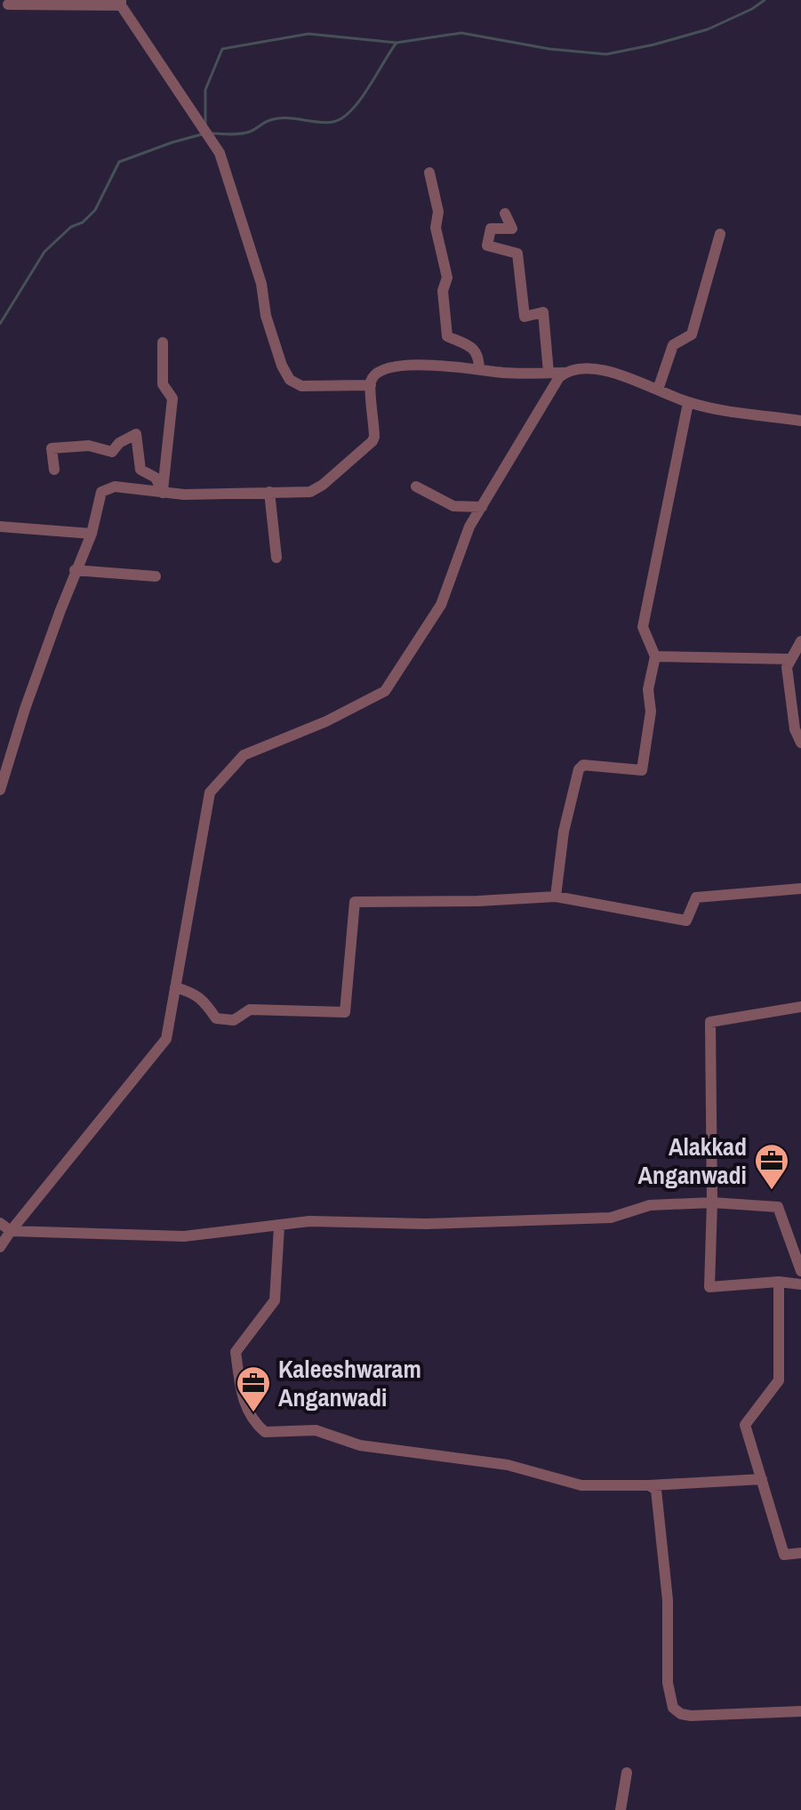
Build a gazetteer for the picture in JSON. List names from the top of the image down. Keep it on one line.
{"places":{"office":["Alakkad Anganwadi","Kaleeshwaram Anganwadi"]}}
